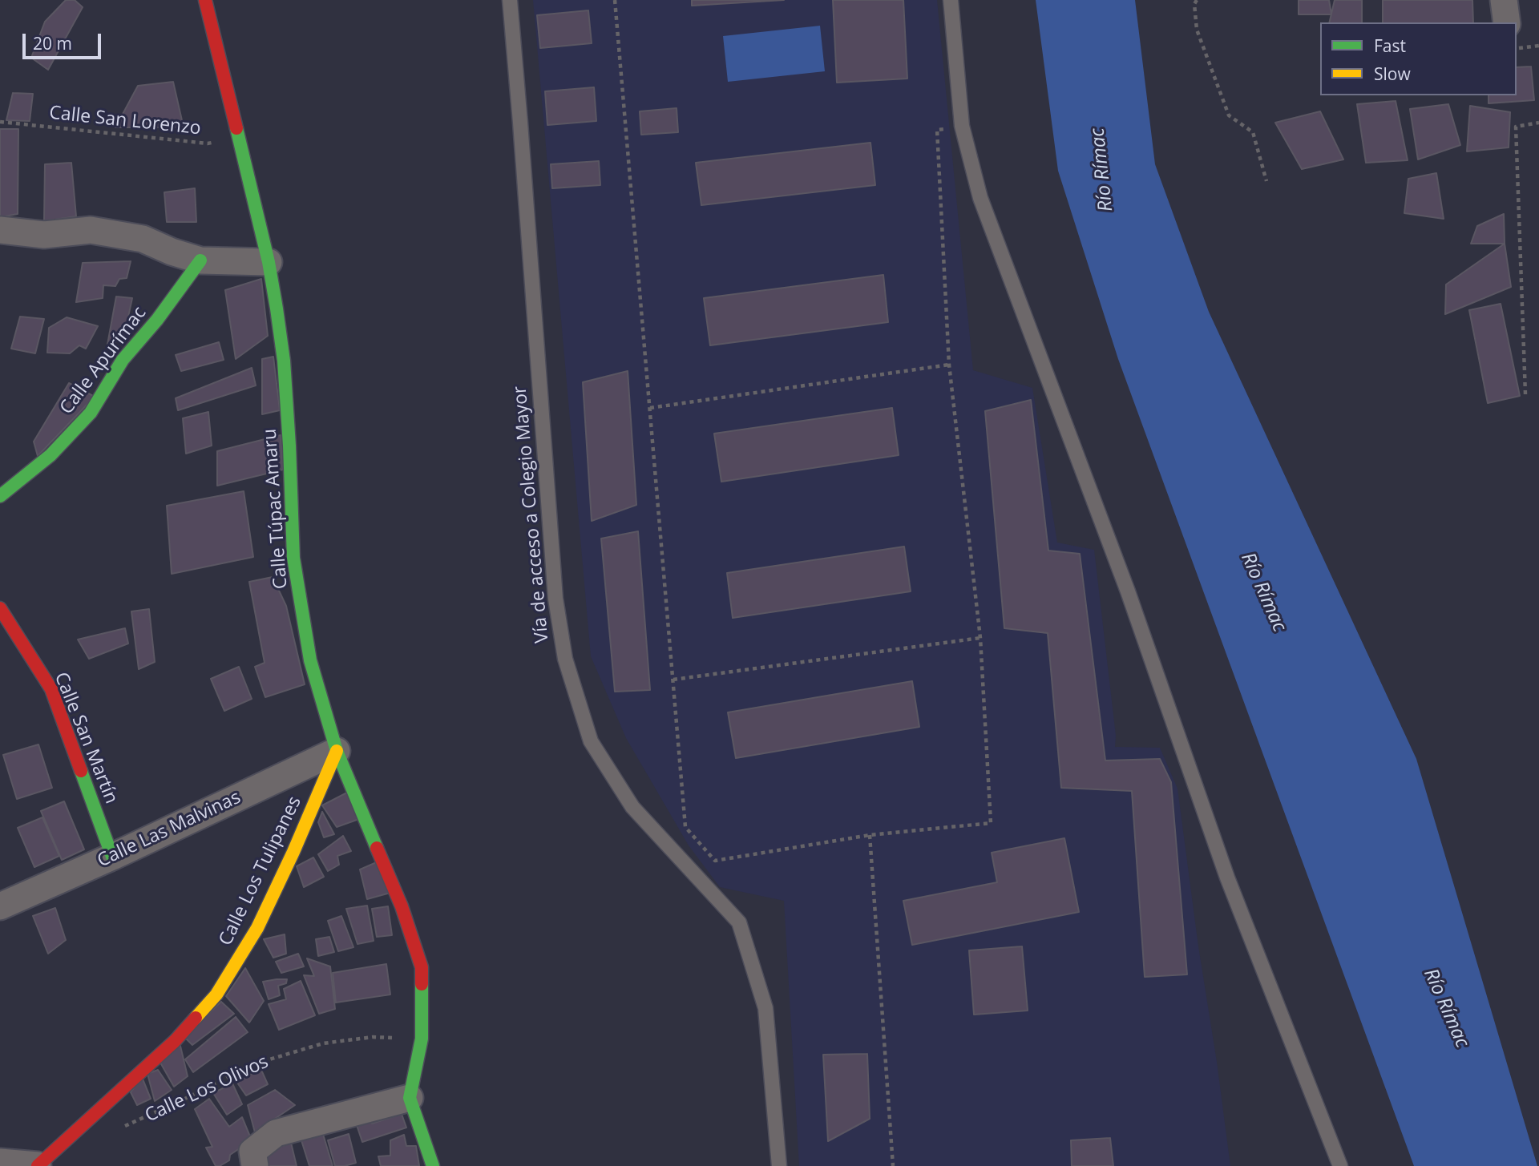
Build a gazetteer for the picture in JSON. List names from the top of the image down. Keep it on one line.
{"streets":{"street":["Calle Apurímac","Calle Túpac Amaru","Calle San Martín","Calle Las Malvinas","Calle Los Tulipanes"],"lane":["Vía de acceso a Colegio Mayor"],"path":["Calle San Lorenzo","Calle Los Olivos"]},"crossings":[["Calle San Lorenzo","Calle Túpac Amaru"],["Calle Túpac Amaru","Calle Las Malvinas"],["Calle Túpac Amaru","Calle Los Tulipanes"],["Calle Túpac Amaru","Calle Los Olivos"],["Calle San Martín","Calle Las Malvinas"],["Calle Las Malvinas","Calle Los Tulipanes"]],"water":["Río Rímac"],"legend":["Fast","Slow"],"scale_bar":"20 m"}
